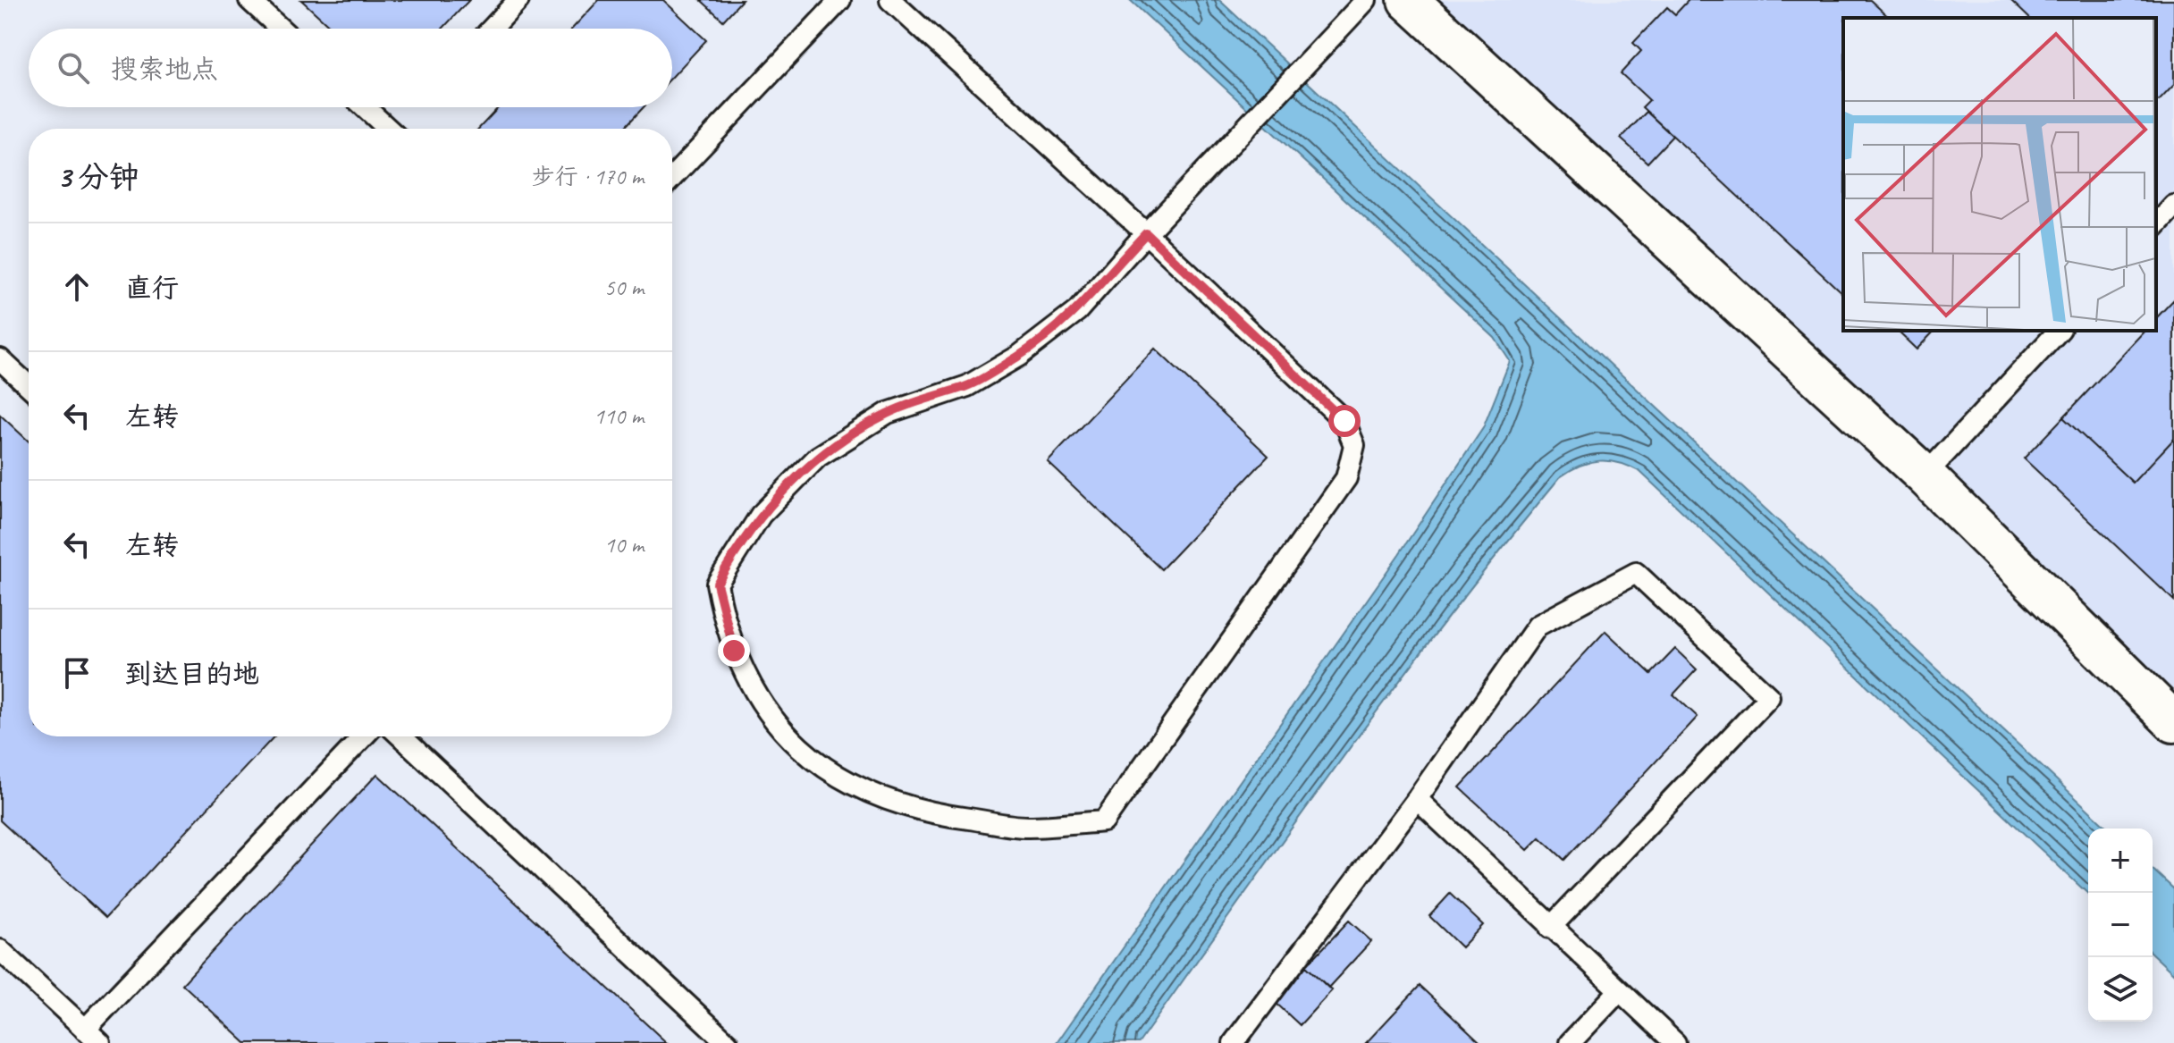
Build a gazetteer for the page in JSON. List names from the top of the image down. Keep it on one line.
{"page":{"search":"搜索地点","heading":["3 分钟","步行 · 170 m"],"list":[["直行","50 m"],["左转","110 m"],["左转","10 m"],"到达目的地"],"map_buttons":["+","−"]}}
